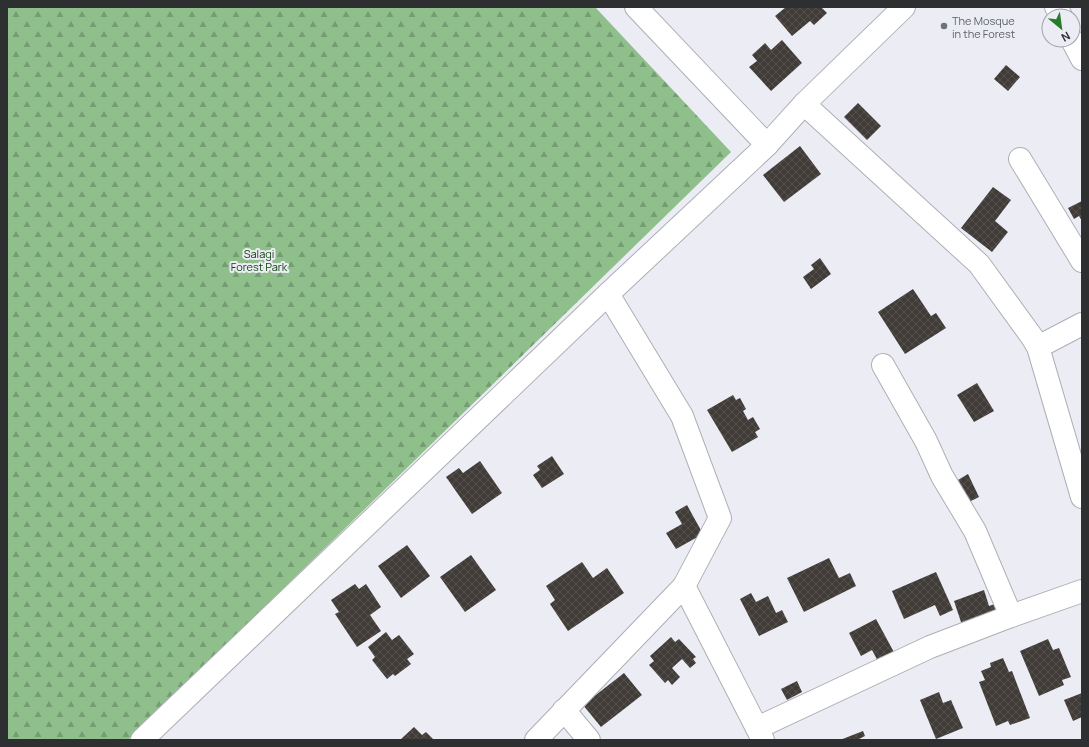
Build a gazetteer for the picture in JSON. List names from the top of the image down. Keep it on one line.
{"parks":["Salagi Forest Park"],"places":["The Mosque in the Forest"],"north":"bottom right"}
